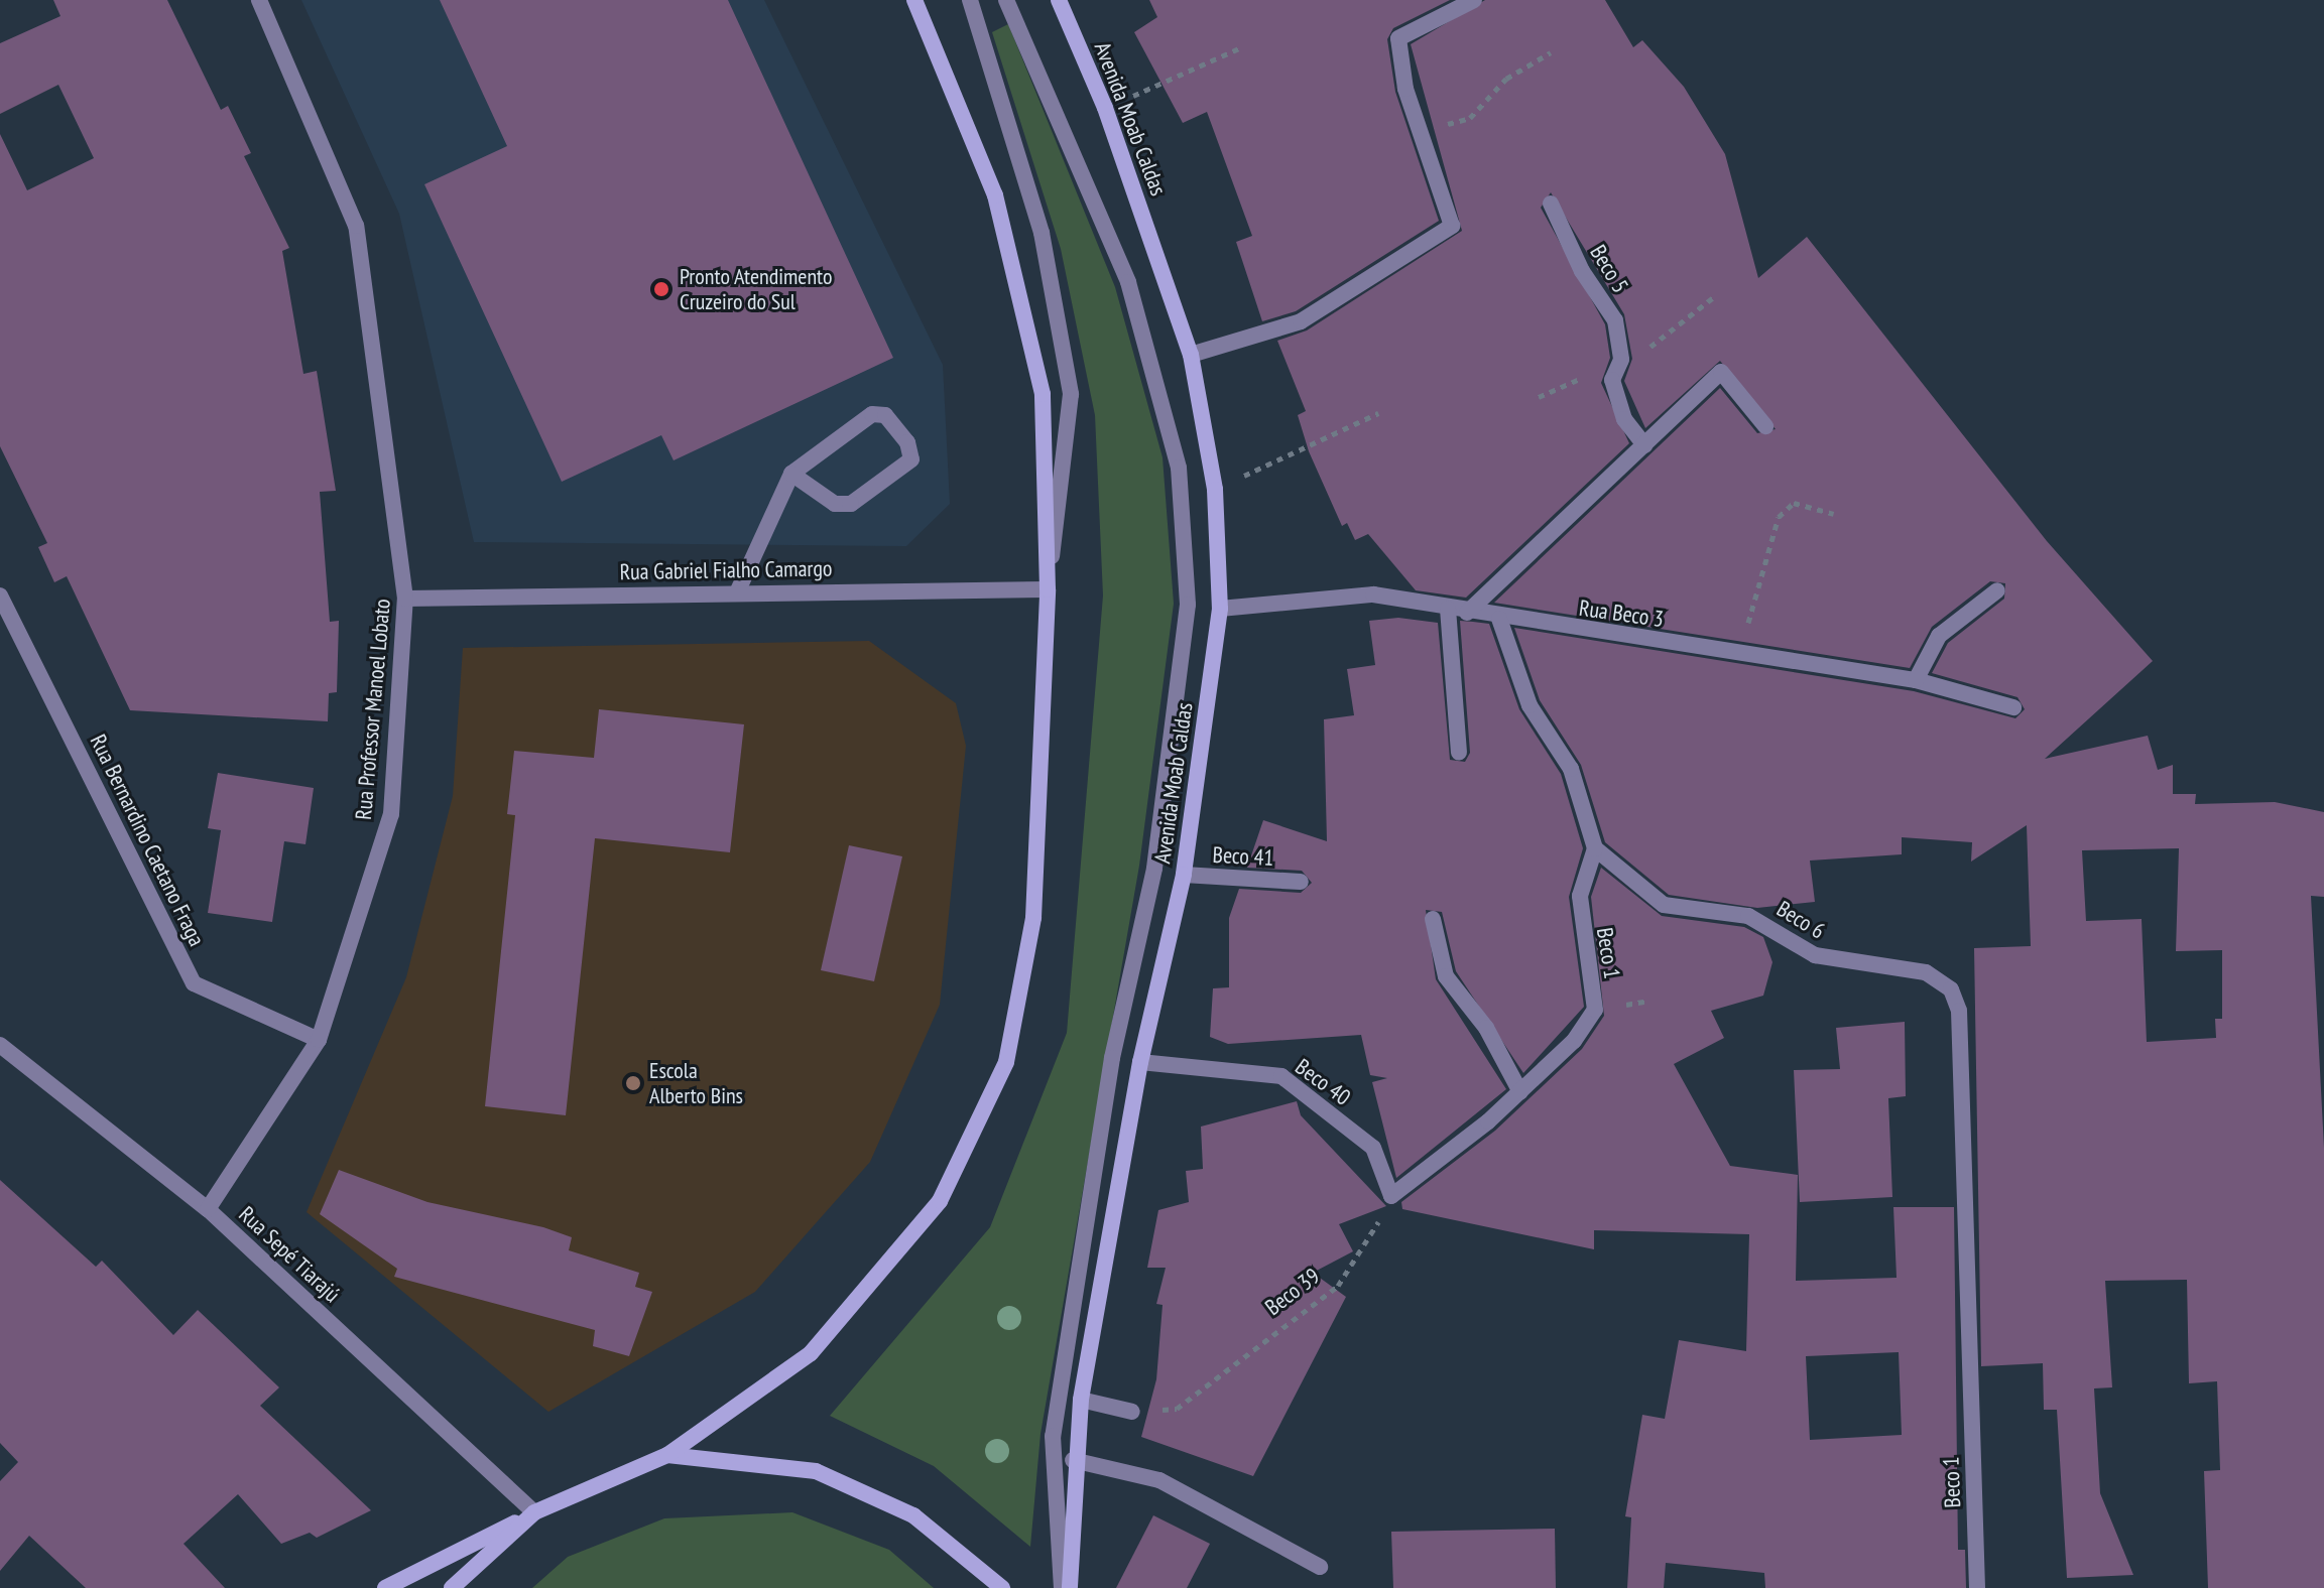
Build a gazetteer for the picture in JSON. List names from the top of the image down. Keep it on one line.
{"streets":{"main road":["Avenida Moab Caldas"],"street":["Beco 5","Rua Gabriel Fialho Camargo","Rua Beco 3","Rua Professor Manoel Lobato","Rua Bernardino Caetano Fraga","Beco 41","Beco 6","Beco 1","Beco 40","Rua Sepé Tiarajú"],"path":["Beco 39"]},"crossings":[["Avenida Moab Caldas","Rua Beco 3"],["Avenida Moab Caldas","Beco 41"],["Avenida Moab Caldas","Beco 40"],["Rua Gabriel Fialho Camargo","Rua Professor Manoel Lobato"],["Rua Professor Manoel Lobato","Rua Bernardino Caetano Fraga"],["Rua Professor Manoel Lobato","Rua Sepé Tiarajú"],["Beco 6","Beco 1"],["Beco 40","Beco 39"]],"places":["Pronto Atendimento Cruzeiro do Sul","Escola Alberto Bins"]}
